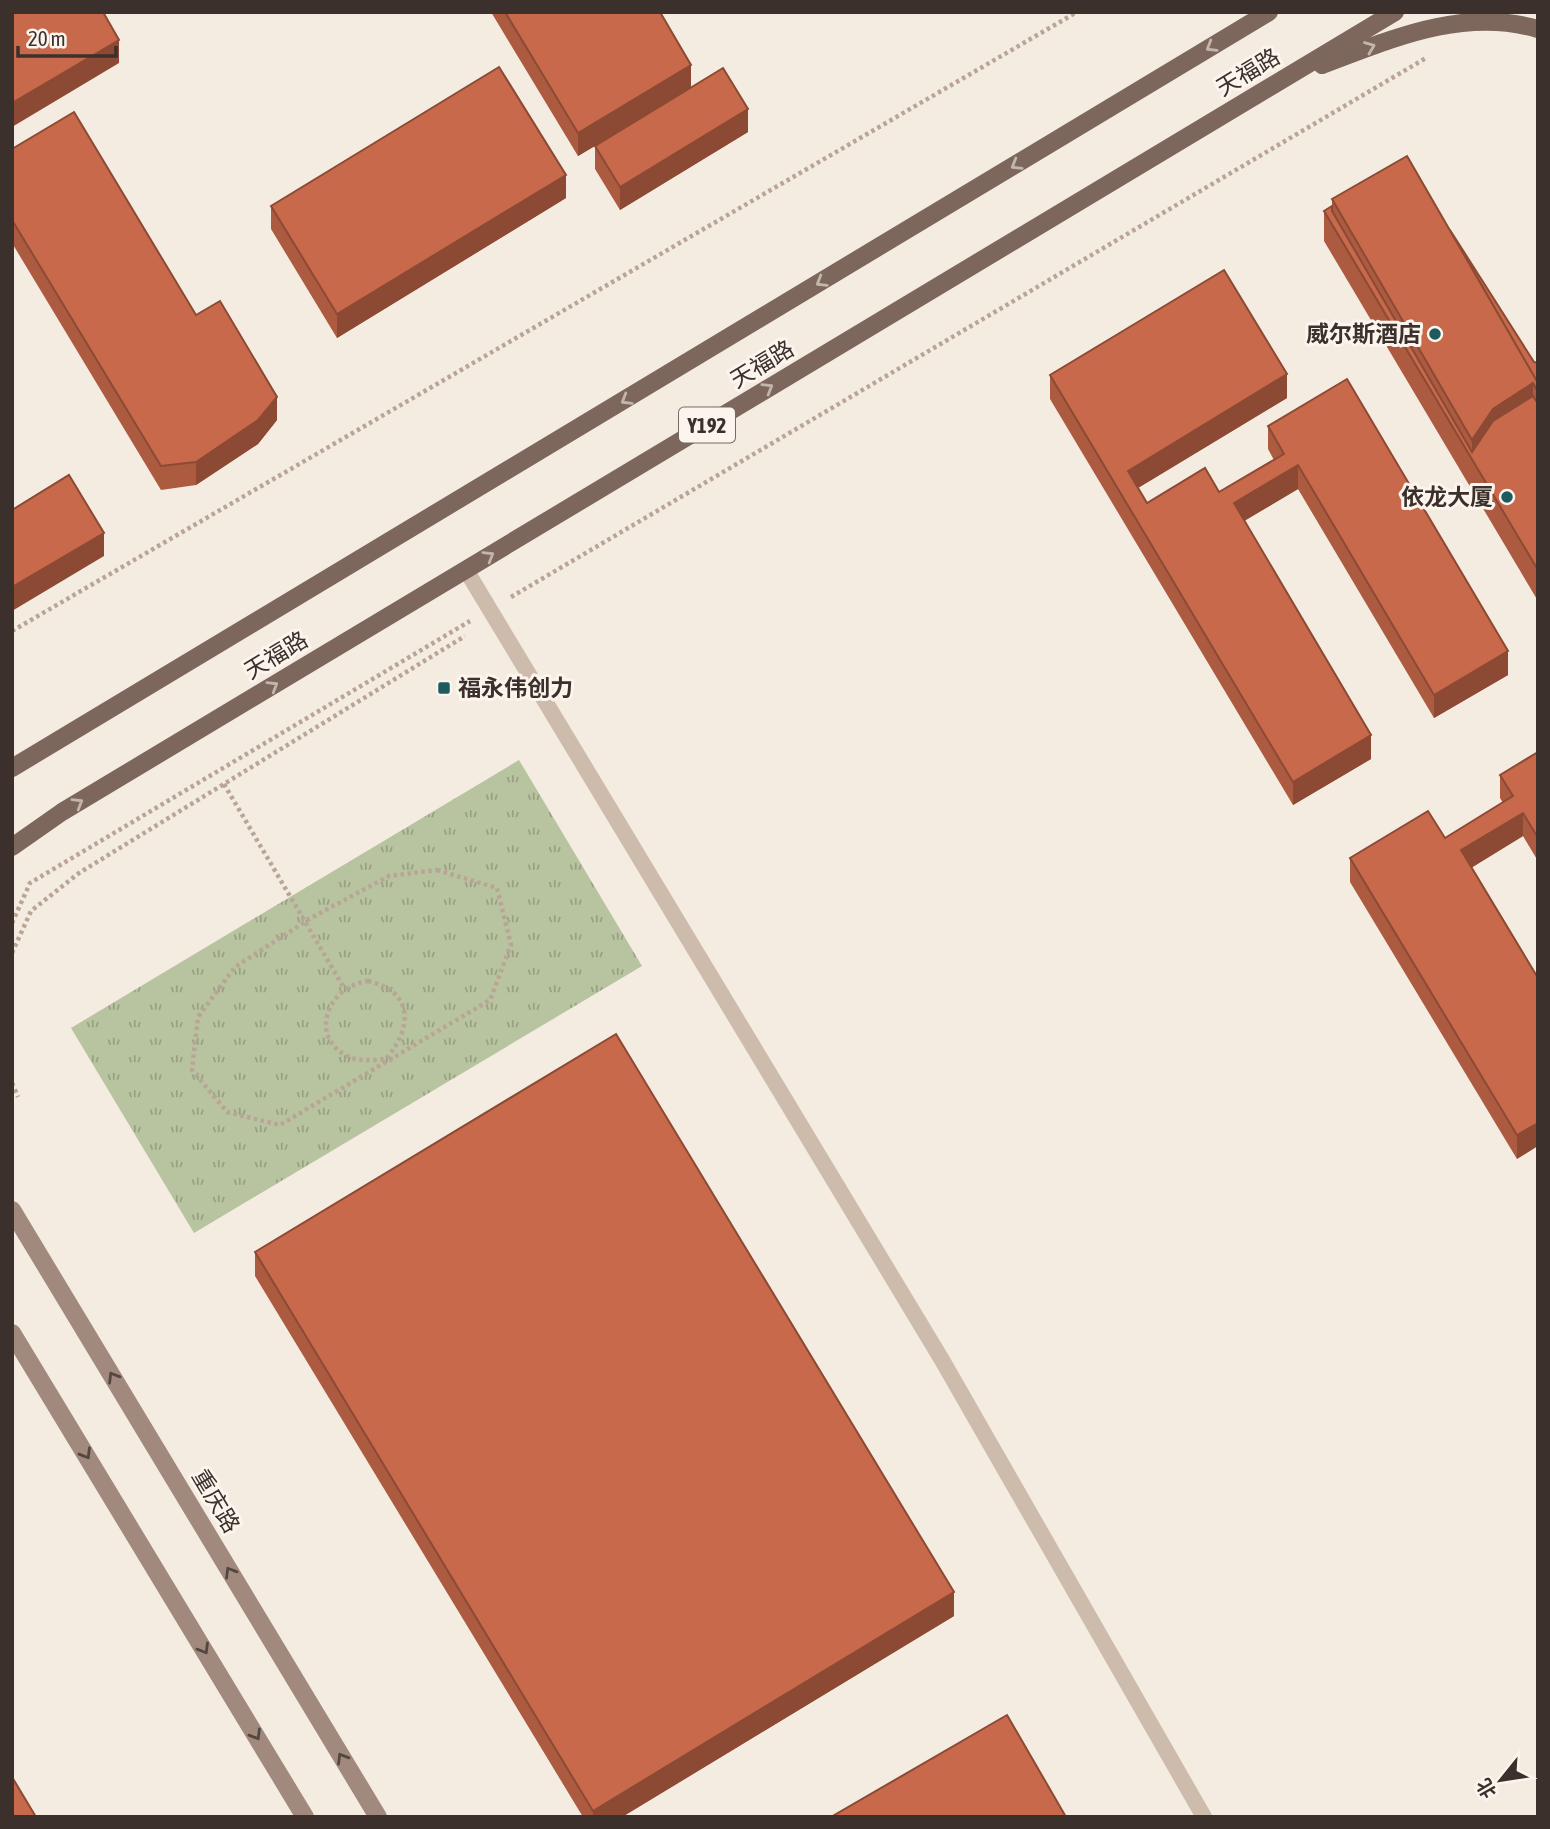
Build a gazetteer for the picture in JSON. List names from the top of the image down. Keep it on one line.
{"streets":{"main road":["天福路","Y192","重庆路"]},"places":{"other":["威尔斯酒店","依龙大厦"],"transit":["福永伟创力"]},"scale_bar":"20 m","north":"bottom left"}
